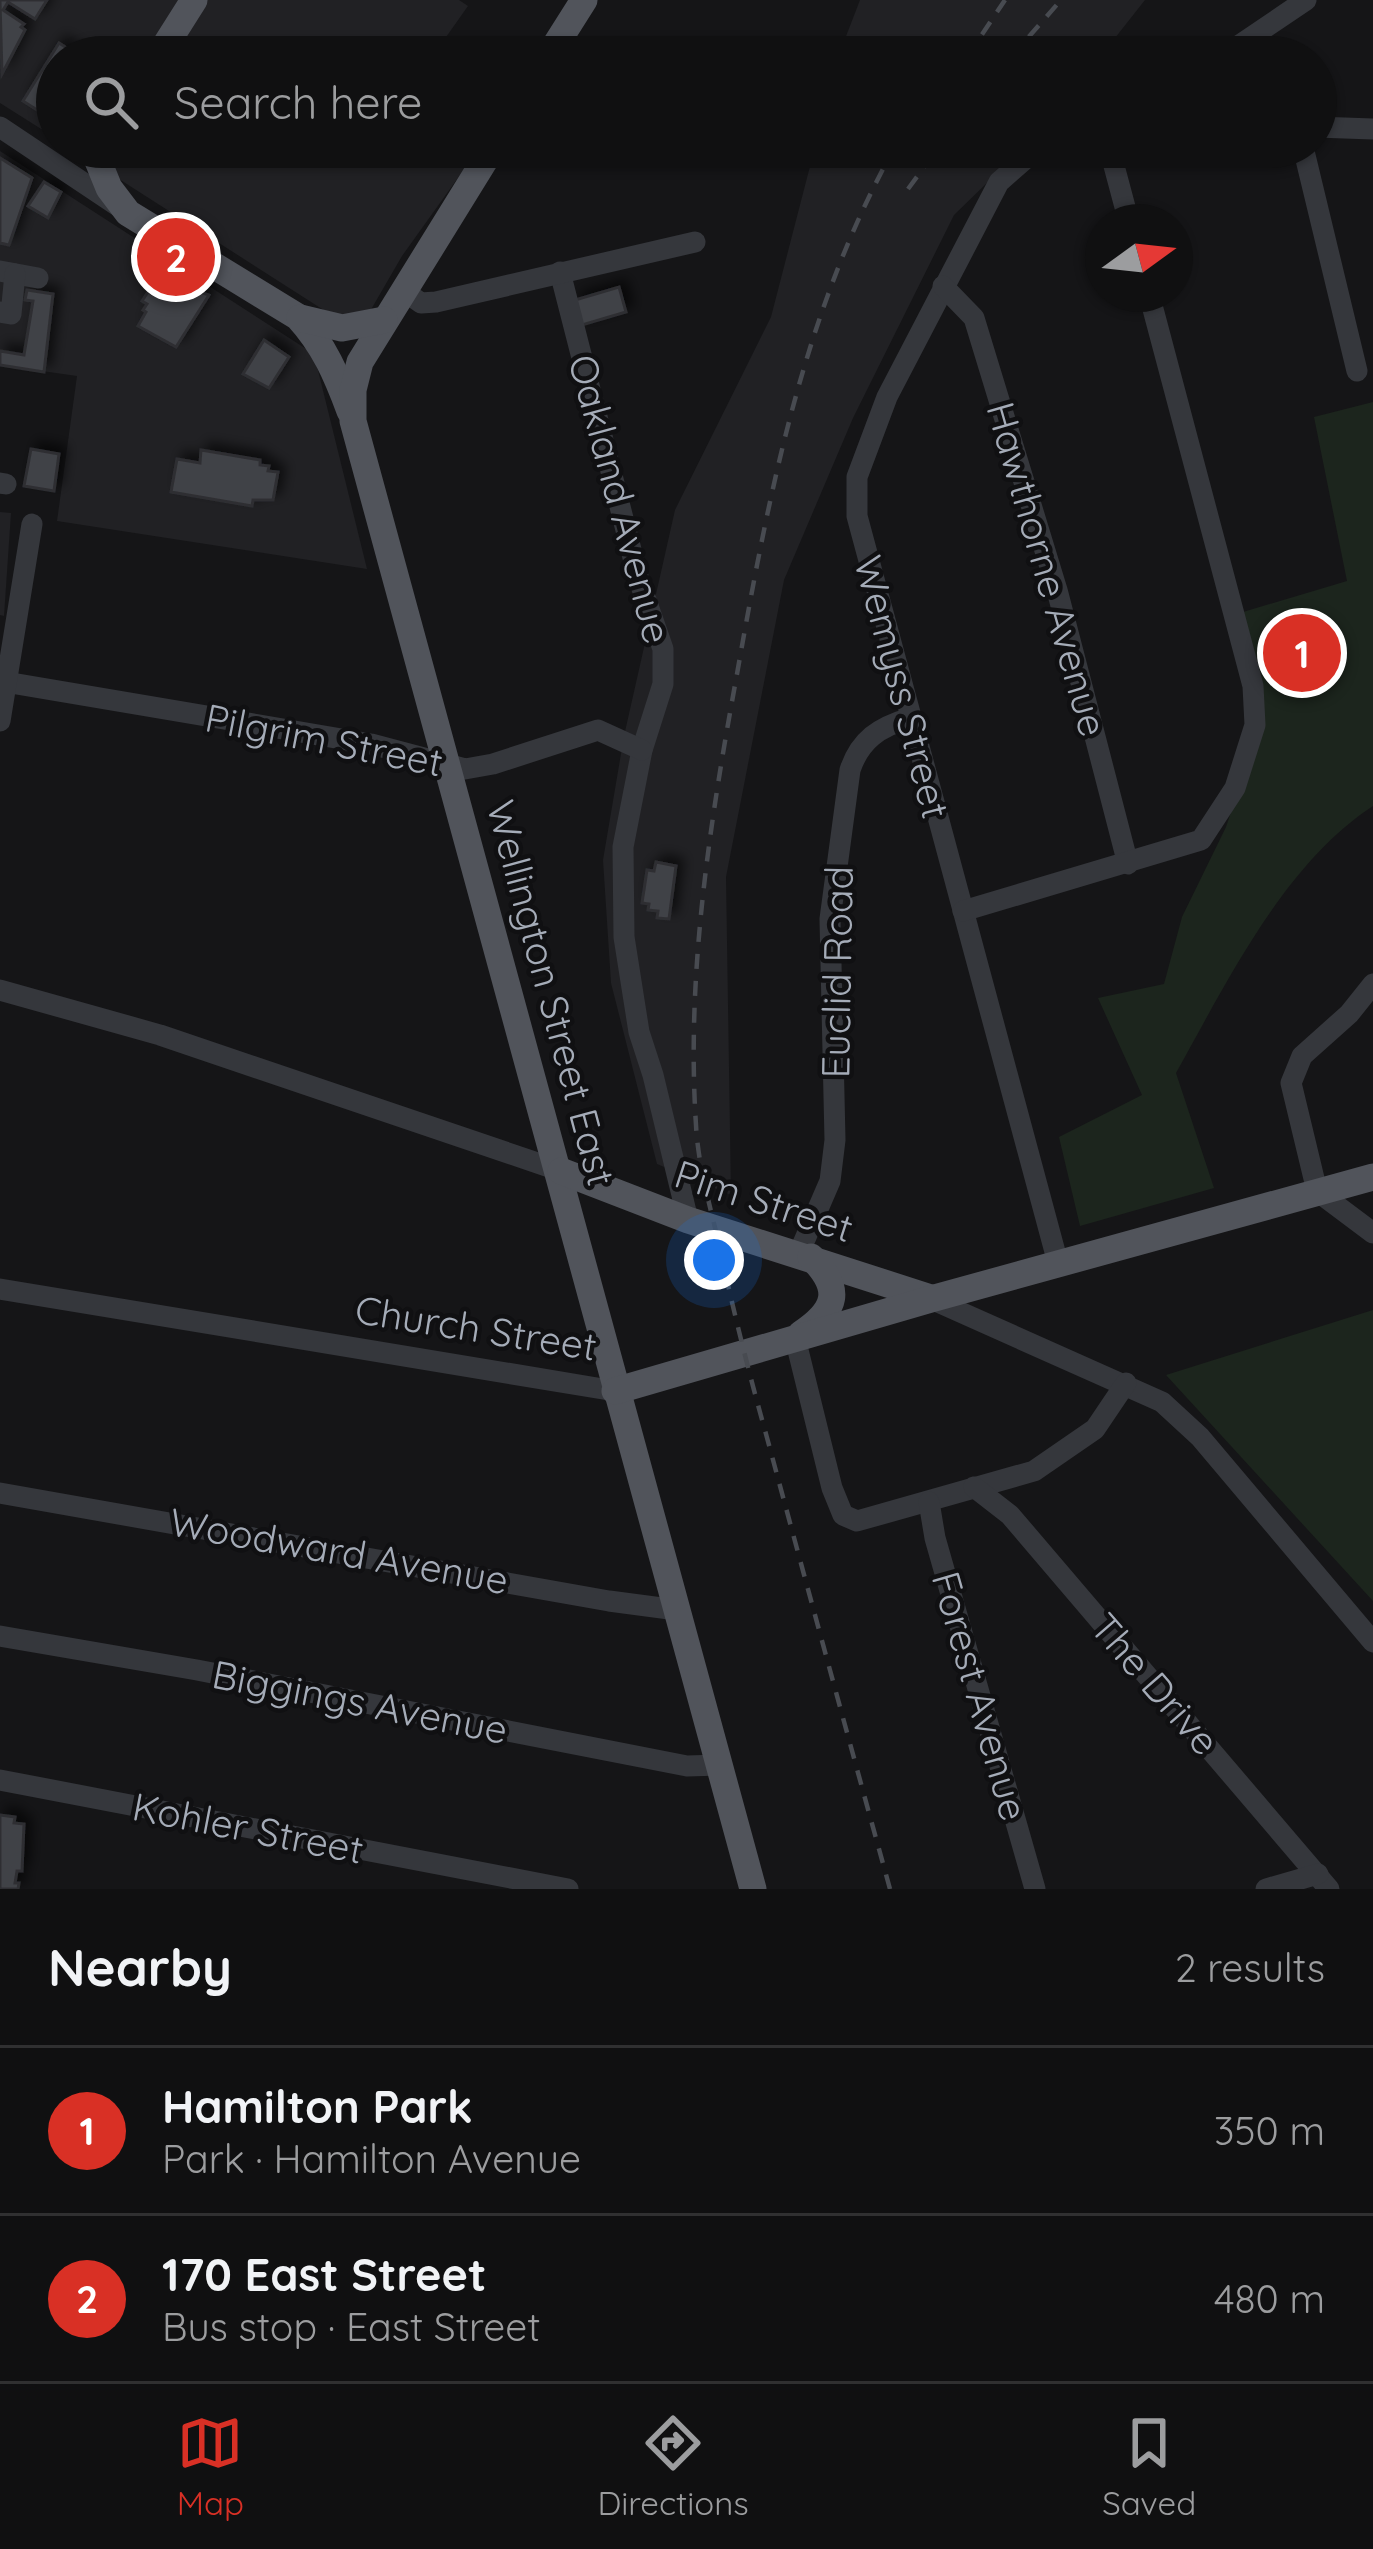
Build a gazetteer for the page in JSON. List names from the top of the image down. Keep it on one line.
{"streets":{"main road":["Wellington Street East","Pim Street","Church Street"],"street":["Oakland Avenue","Hawthorne Avenue","Wemyss Street","Pilgrim Street","Euclid Road","Woodward Avenue","The Drive","Forest Avenue","Biggings Avenue","Kohler Street"]},"crossings":[["Oakland Avenue","Pilgrim Street"],["Oakland Avenue","Pim Street"],["Hawthorne Avenue","Wemyss Street"],["Wemyss Street","Euclid Road"],["Pilgrim Street","Wellington Street East"],["Euclid Road","Pim Street"],["Wellington Street East","Pim Street"],["Wellington Street East","Church Street"],["Wellington Street East","Woodward Avenue"],["Wellington Street East","Biggings Avenue"],["Pim Street","Church Street"]],"north":"right","page":{"search":"Search here","pins":["2","1"],"heading":["Nearby","2 results"],"list":[{"mark":"1","name":"Hamilton Park","note":"Park · Hamilton Avenue","value":"350 m"},{"mark":"2","name":"170 East Street","note":"Bus stop · East Street","value":"480 m"}],"nav":["Map","Directions","Saved"]}}
